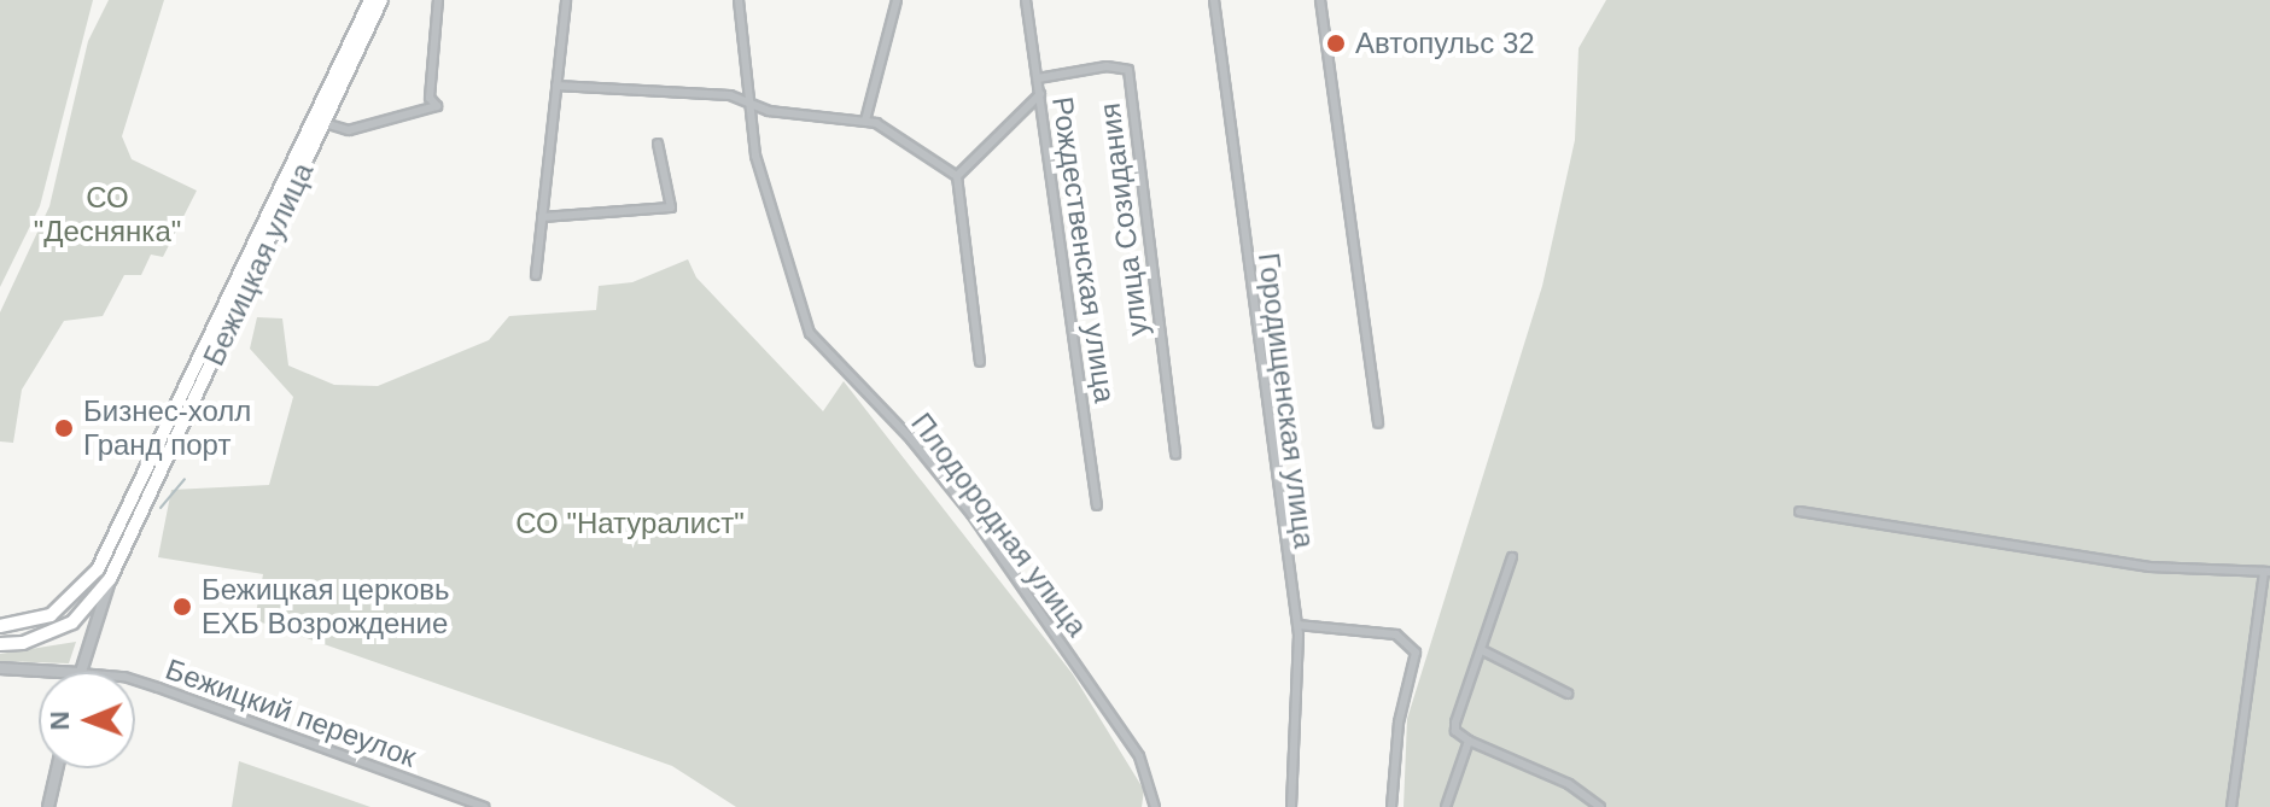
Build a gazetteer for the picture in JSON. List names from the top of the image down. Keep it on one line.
{"streets":{"main road":["Бежицкая улица"],"street":["улица Созидания","Рождественская улица","Городищенская улица","Плодородная улица","Бежицкий переулок"]},"crossings":[["улица Созидания","Рождественская улица"]],"parks":["СО \"Деснянка\"","СО \"Натуралист\""],"places":["Автопульс 32","Бизнес-холл Гранд порт","Бежицкая церковь ЕХБ Возрождение"],"north":"left"}
